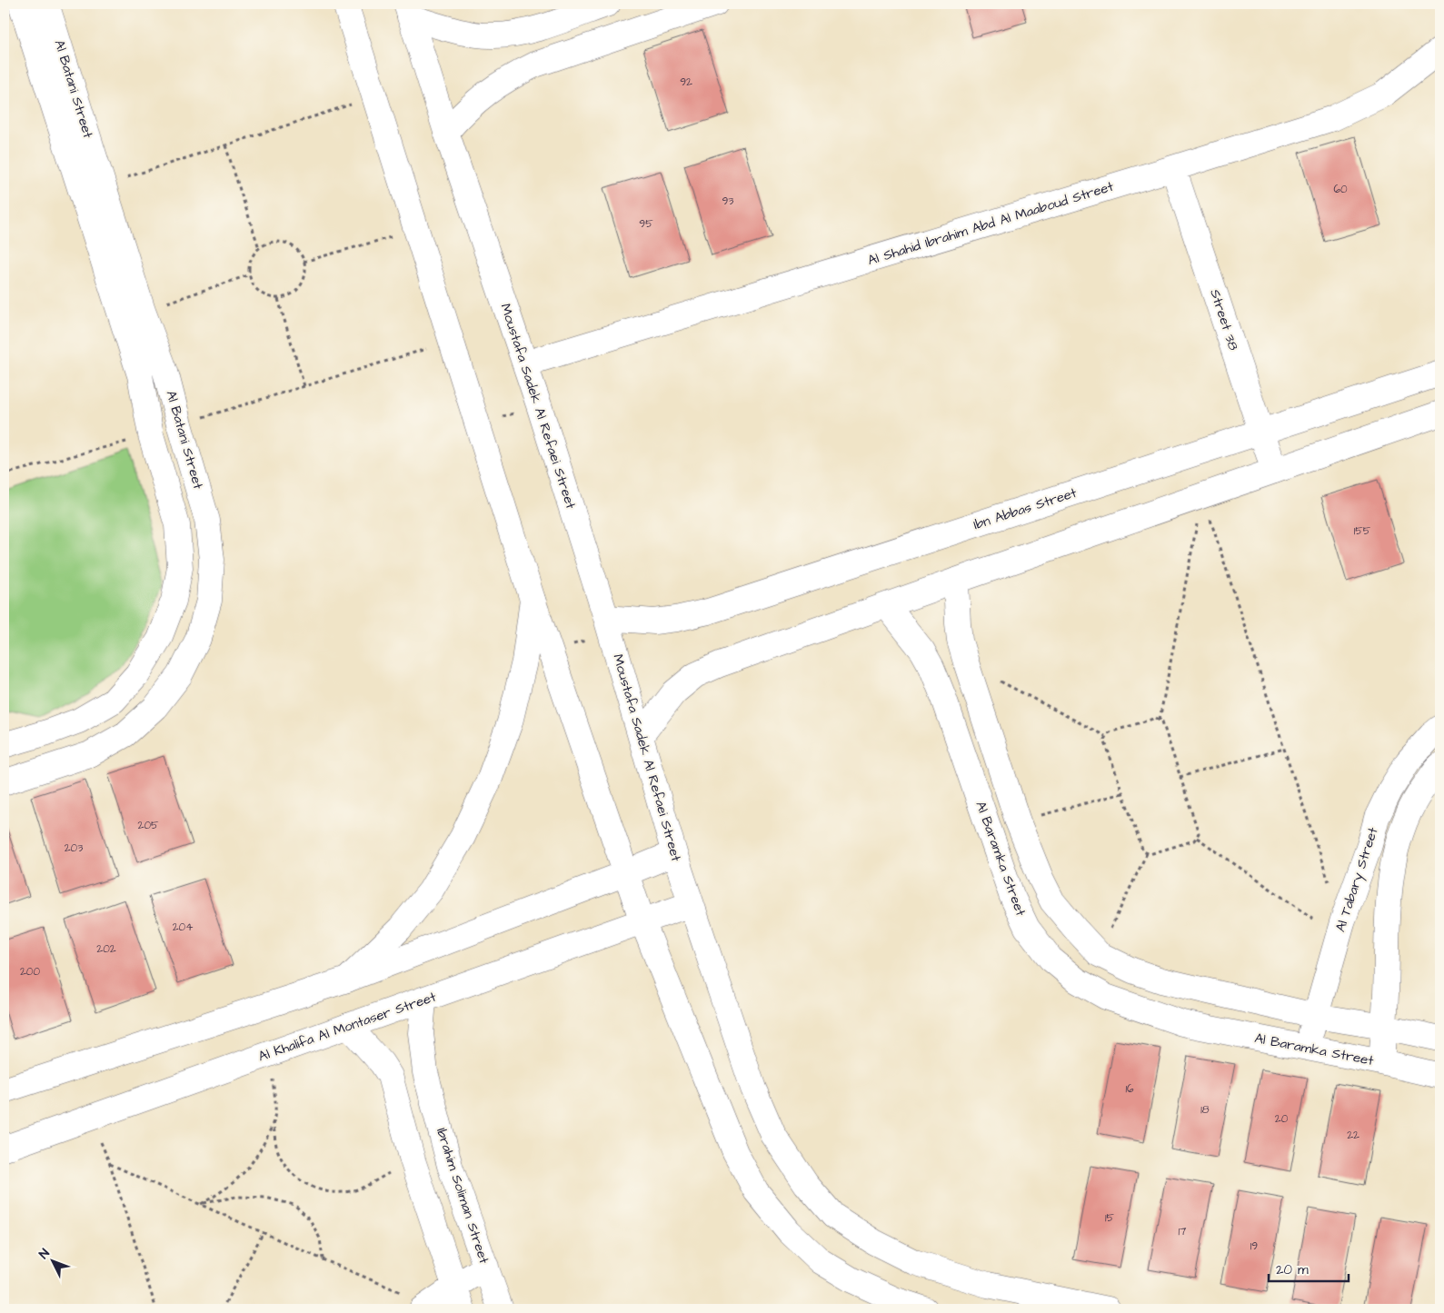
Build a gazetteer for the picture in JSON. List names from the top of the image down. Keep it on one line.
{"streets":{"street":["Al Batani Street","Al Shahid Ibrahim Abd Al Maaboud Street","Street 38","Moustafa Sadek Al Refaei Street","Ibn Abbas Street","Al Baramka Street","Al Tabary Street","Al Khalifa Al Montaser Street","Ibrahim Soliman Street"]},"crossings":[["Al Shahid Ibrahim Abd Al Maaboud Street","Street 38"],["Al Shahid Ibrahim Abd Al Maaboud Street","Moustafa Sadek Al Refaei Street"],["Street 38","Ibn Abbas Street"],["Moustafa Sadek Al Refaei Street","Ibn Abbas Street"],["Moustafa Sadek Al Refaei Street","Al Khalifa Al Montaser Street"],["Al Baramka Street","Al Tabary Street"],["Al Khalifa Al Montaser Street","Ibrahim Soliman Street"]],"house_numbers":["92","60","93","95","155","205","203","204","202","200","16","18","20","22","15","17","19"],"scale_bar":"20 m","north":"top left"}
